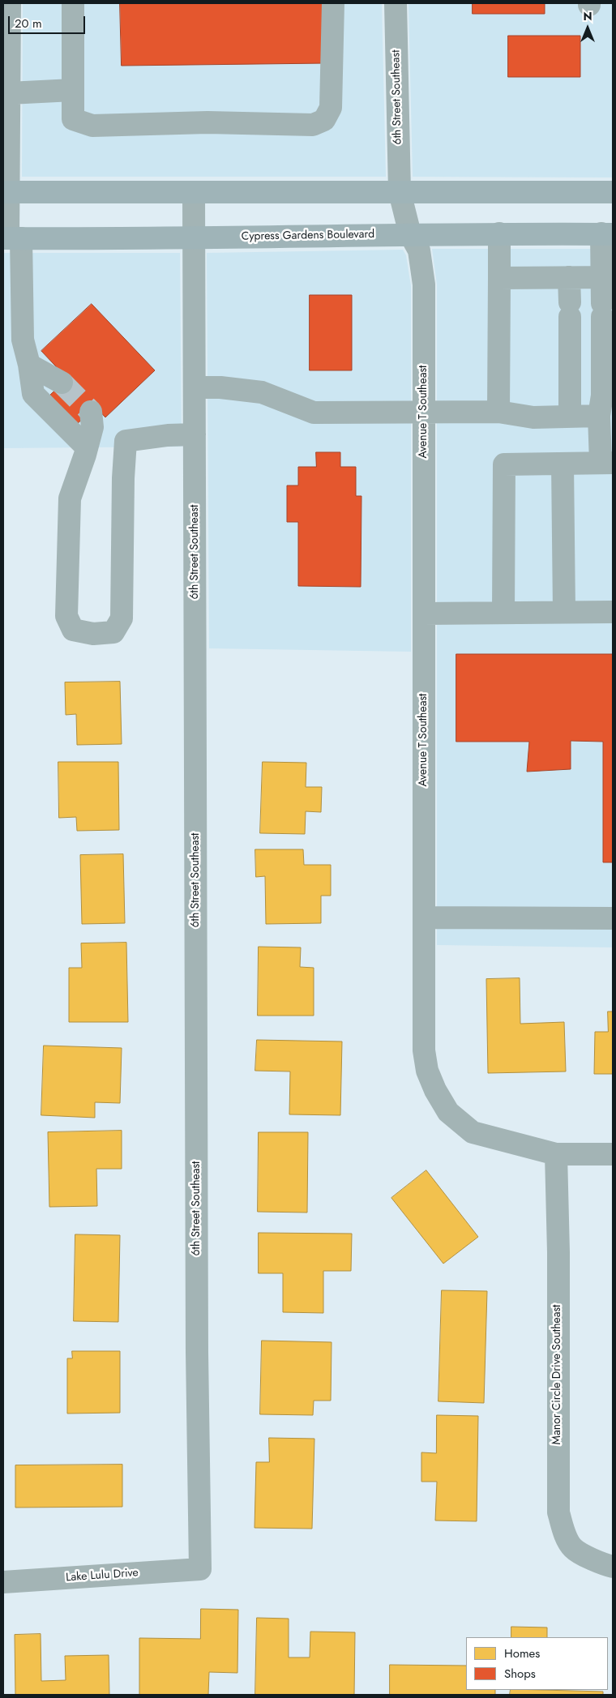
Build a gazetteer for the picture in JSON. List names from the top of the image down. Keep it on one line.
{"streets":{"main road":["Cypress Gardens Boulevard"],"street":["6th Street Southeast","Avenue T Southeast","Manor Circle Drive Southeast","Lake Lulu Drive"]},"crossings":[["6th Street Southeast","Cypress Gardens Boulevard"],["6th Street Southeast","Avenue T Southeast"],["6th Street Southeast","Lake Lulu Drive"],["Cypress Gardens Boulevard","Avenue T Southeast"],["Avenue T Southeast","Manor Circle Drive Southeast"]],"legend":["Homes","Shops"],"scale_bar":"20 m","north":"top"}
